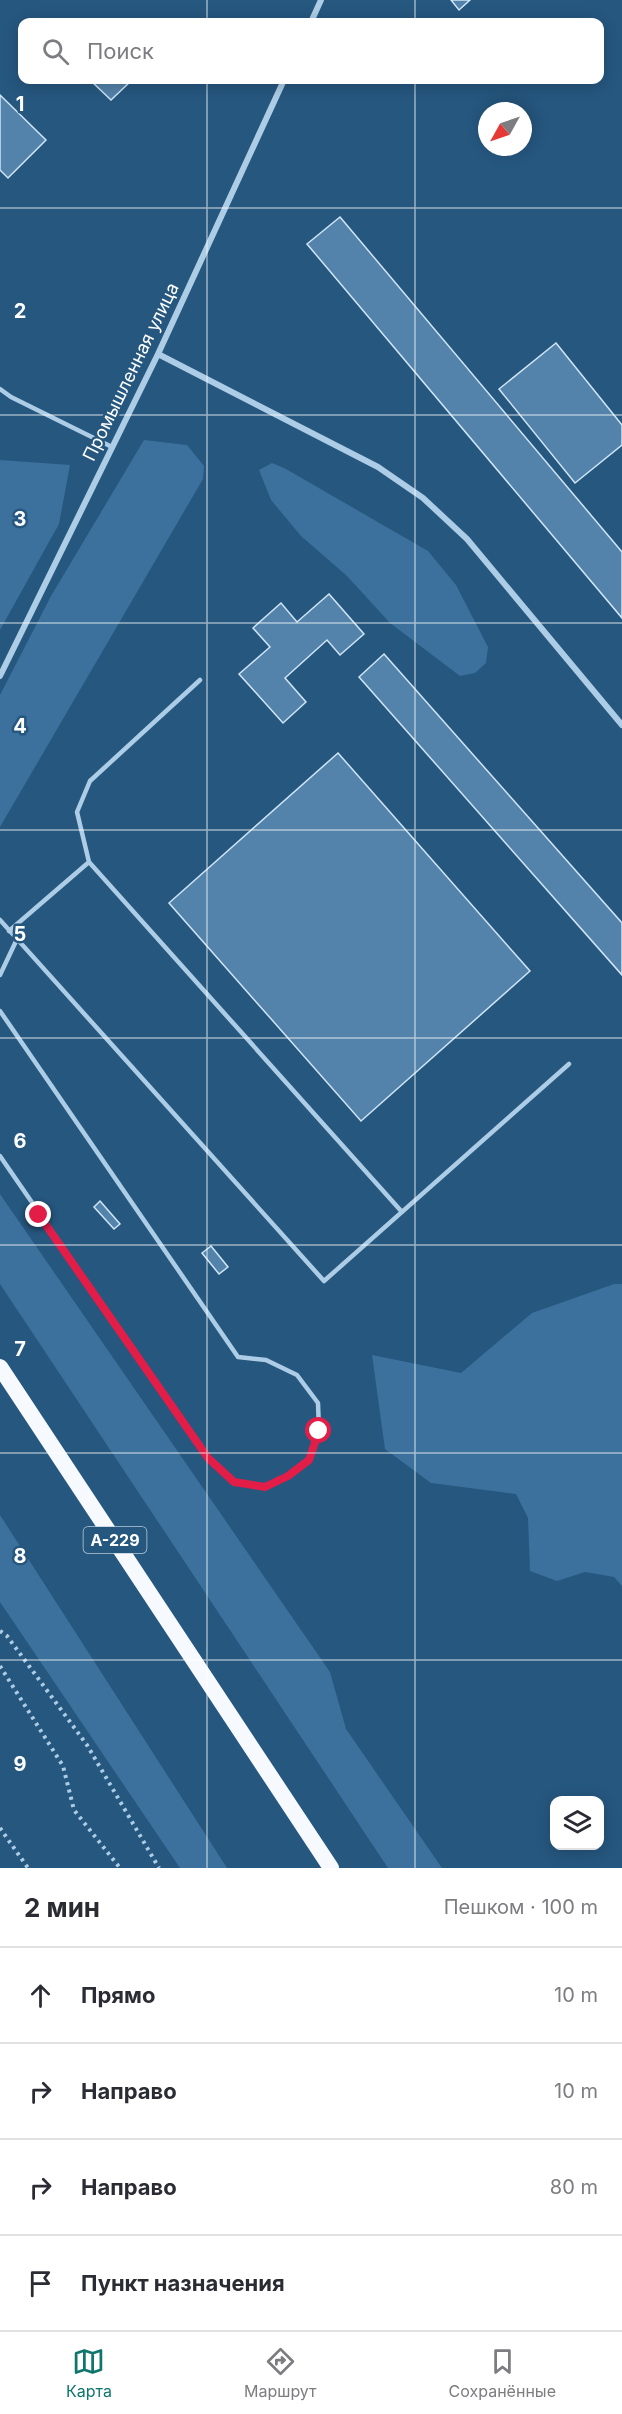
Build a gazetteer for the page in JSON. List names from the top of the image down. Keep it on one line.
{"streets":{"highway":["А-229"],"street":["Промышленная улица"]},"north":"bottom left","page":{"search":"Поиск","heading":["2 мин","Пешком · 100 m"],"list":[["Прямо","10 m"],["Направо","10 m"],["Направо","80 m"],"Пункт назначения"],"nav":["Карта","Маршрут","Сохранённые"]},"grid":{"rows":["1","2","3","4","5","6","7","8","9"]}}
